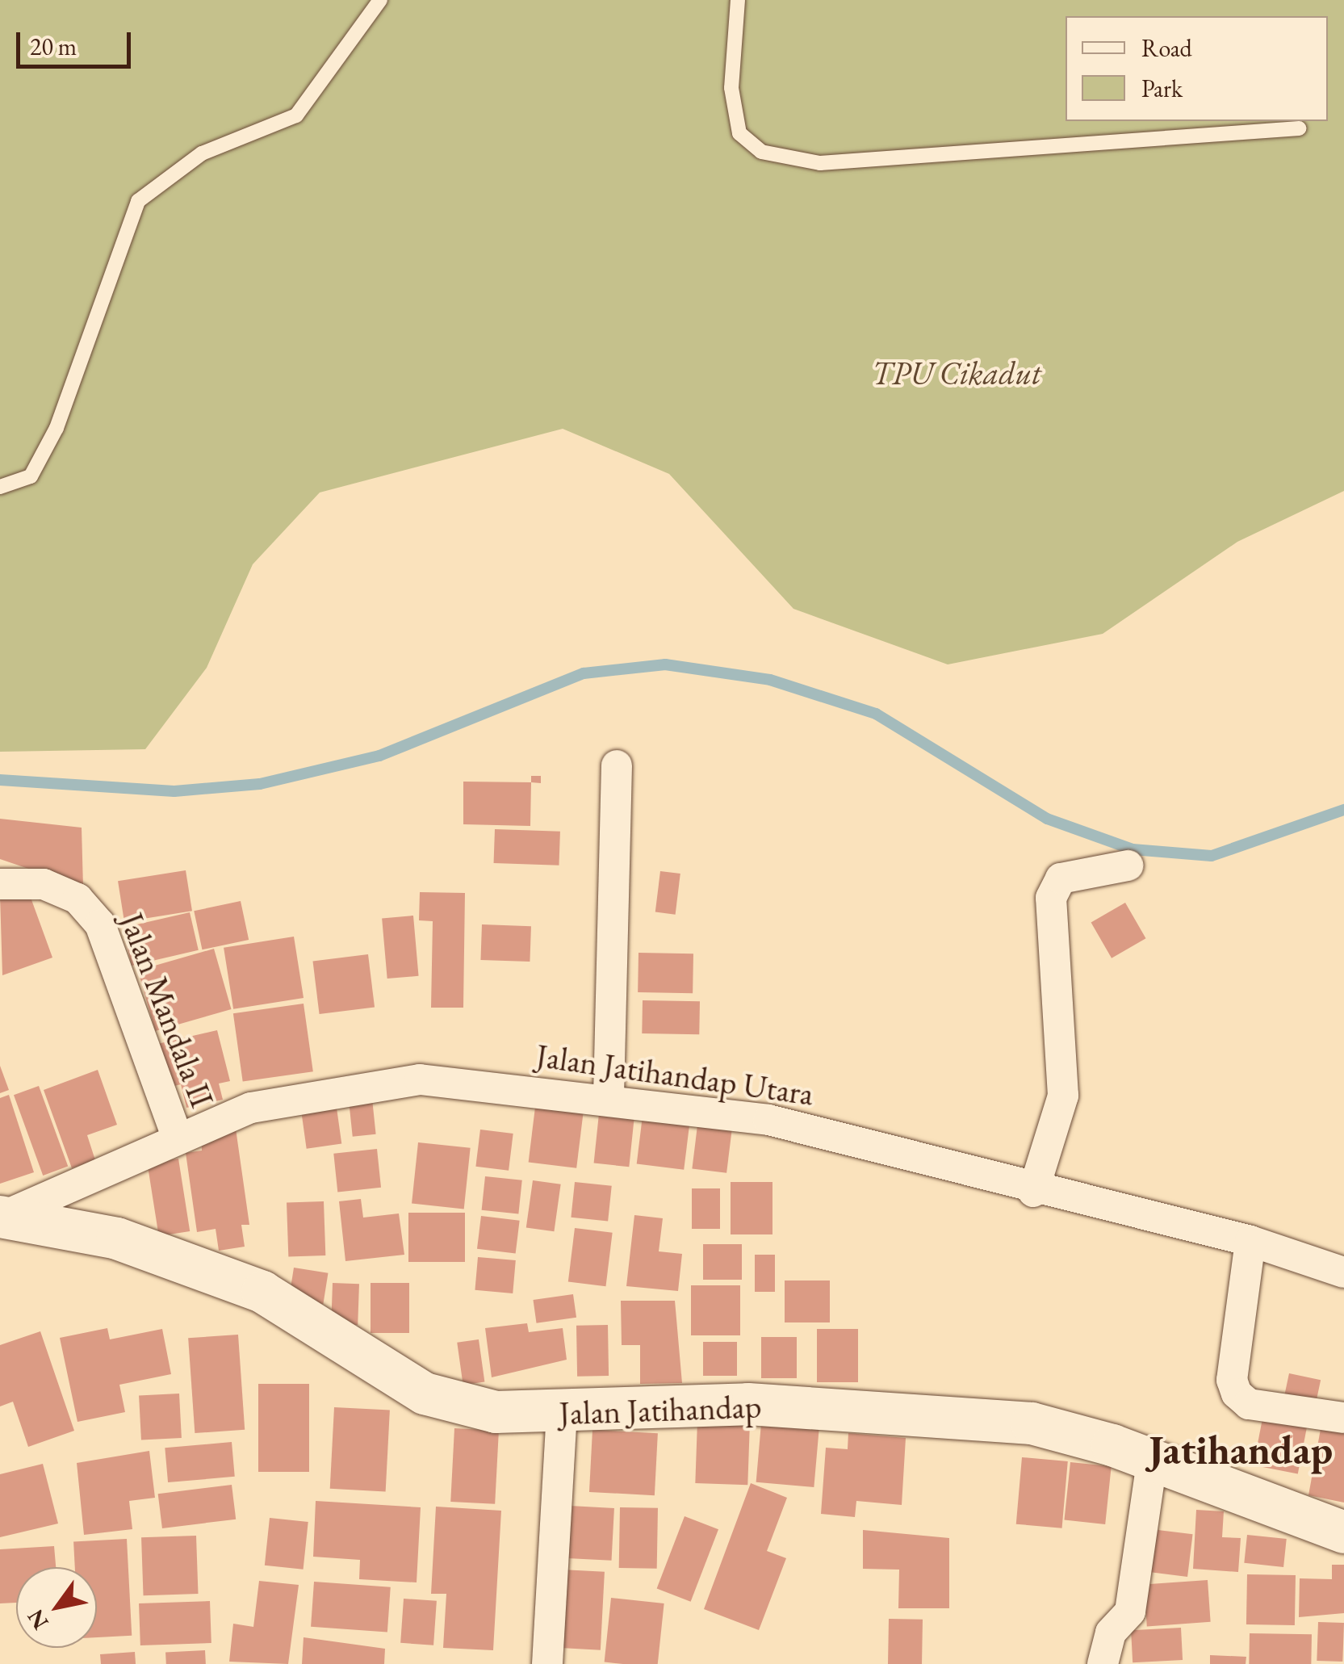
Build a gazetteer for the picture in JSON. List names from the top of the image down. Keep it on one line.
{"streets":{"street":["Jalan Mandala II","Jalan Jatihandap Utara","Jalan Jatihandap"]},"crossings":[["Jalan Mandala II","Jalan Jatihandap Utara"],["Jalan Jatihandap Utara","Jalan Jatihandap"]],"districts":["Jatihandap"],"parks":["TPU Cikadut"],"legend":["Road","Park"],"scale_bar":"20 m","north":"bottom left"}
